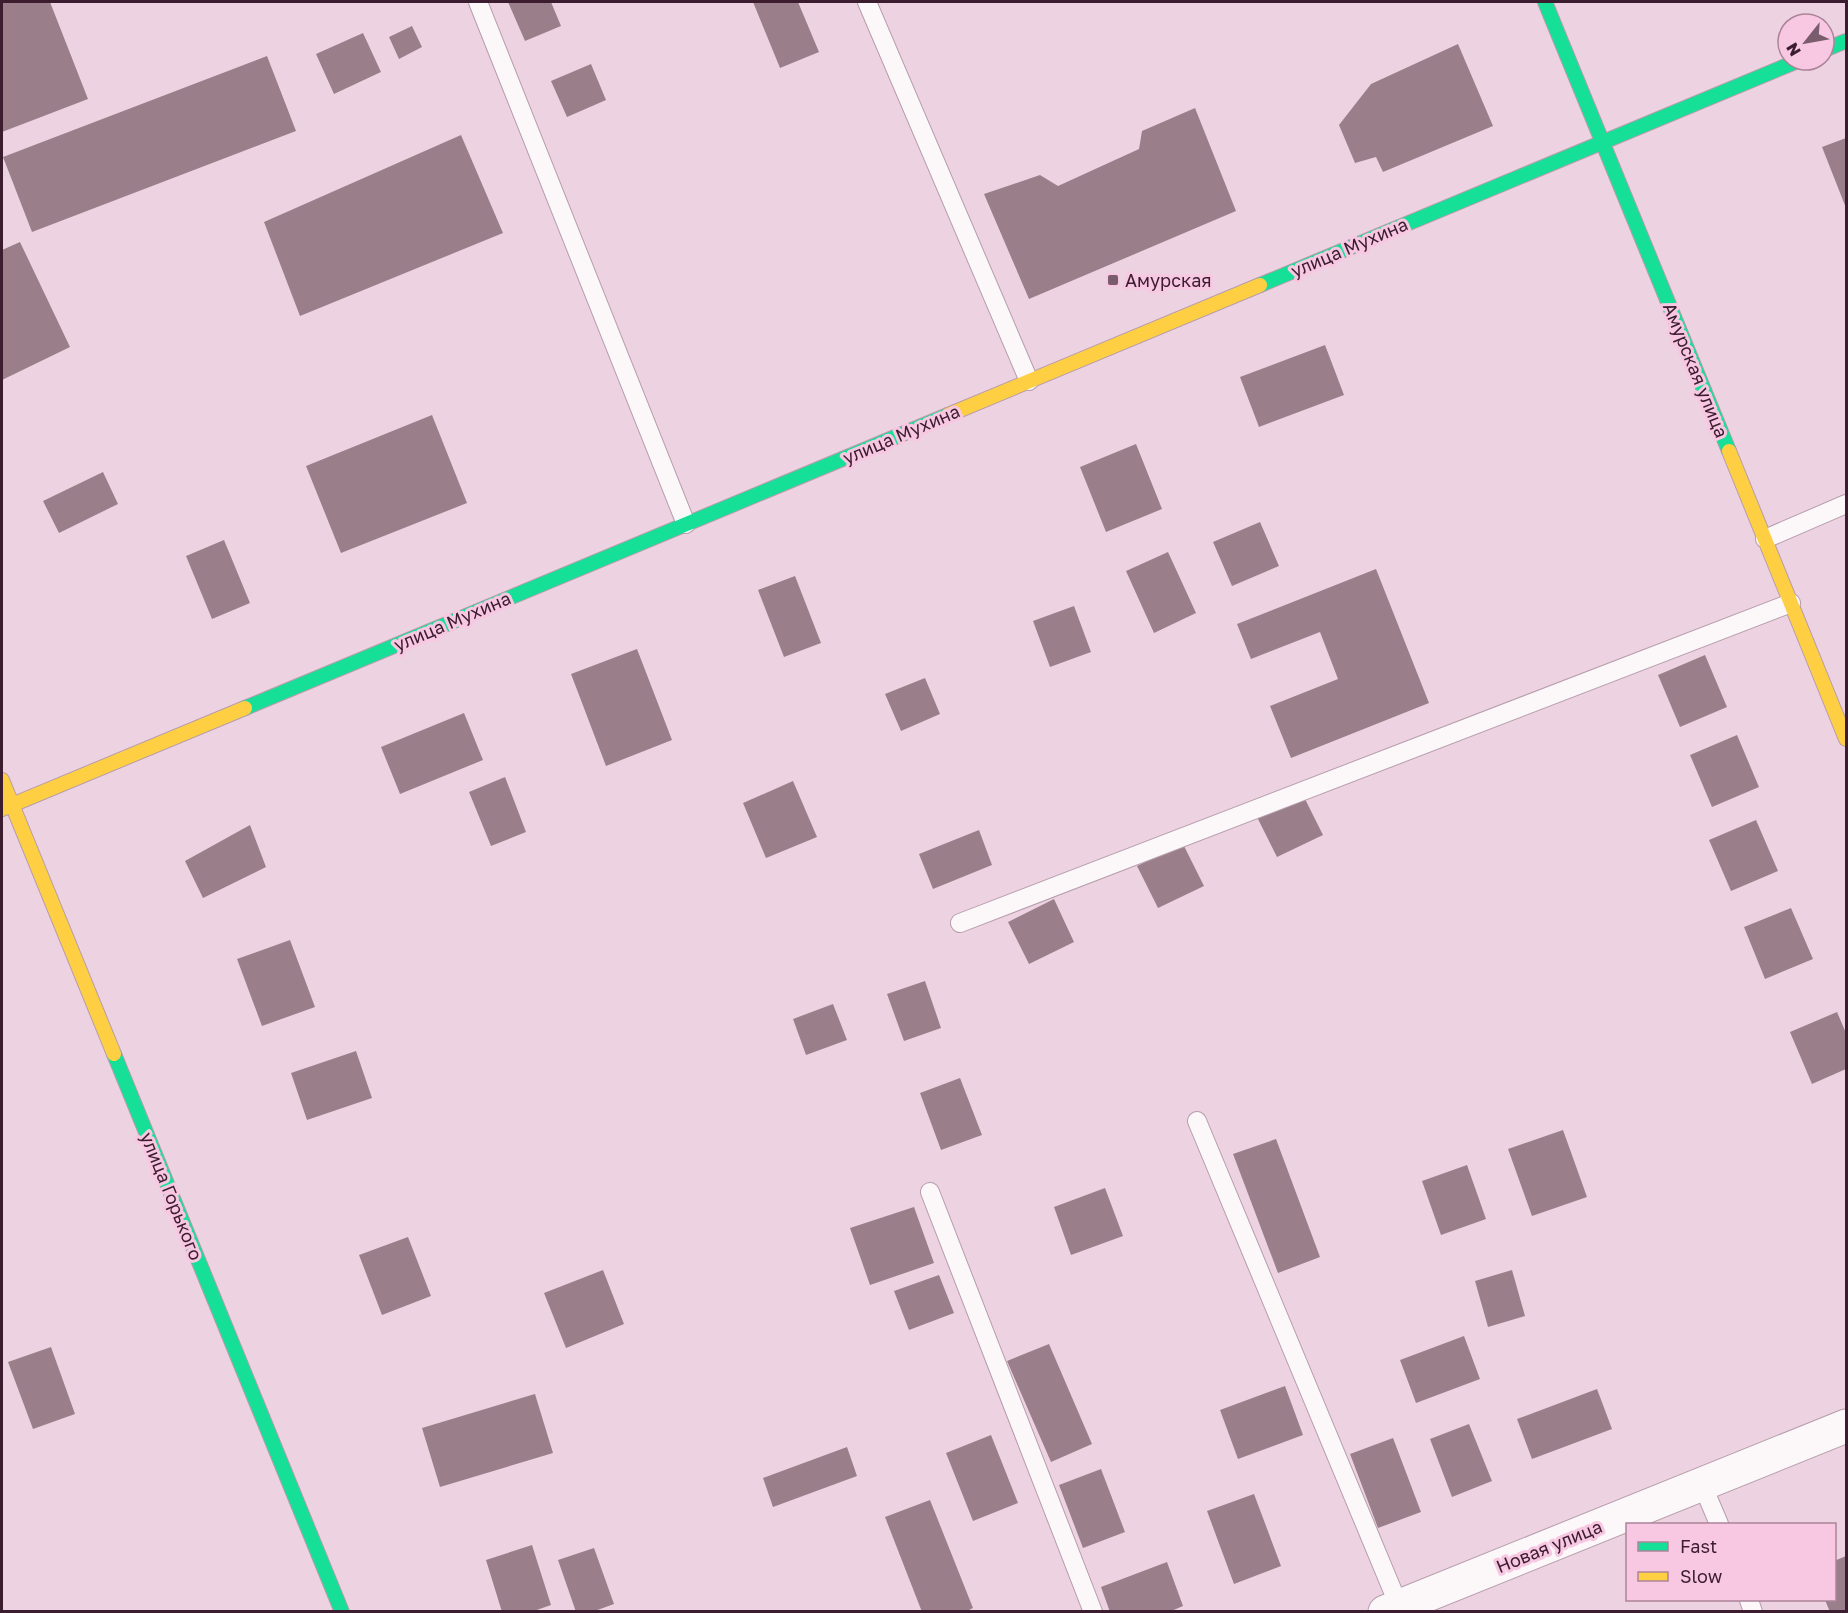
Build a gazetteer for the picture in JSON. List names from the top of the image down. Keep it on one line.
{"streets":{"main road":["улица Мухина","Амурская улица","улица Горького"],"street":["Новая улица"]},"crossings":[["улица Мухина","Амурская улица"],["улица Мухина","улица Горького"]],"places":{"transit":["Амурская"]},"legend":["Fast","Slow"],"north":"bottom left"}
